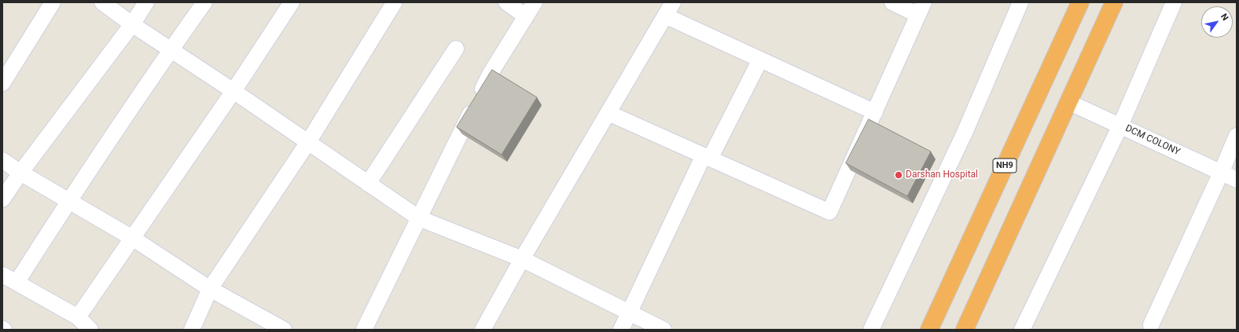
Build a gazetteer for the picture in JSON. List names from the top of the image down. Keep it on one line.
{"streets":{"highway":["NH9"],"street":["DCM COLONY"]},"places":["Darshan Hospital"],"north":"top right"}
